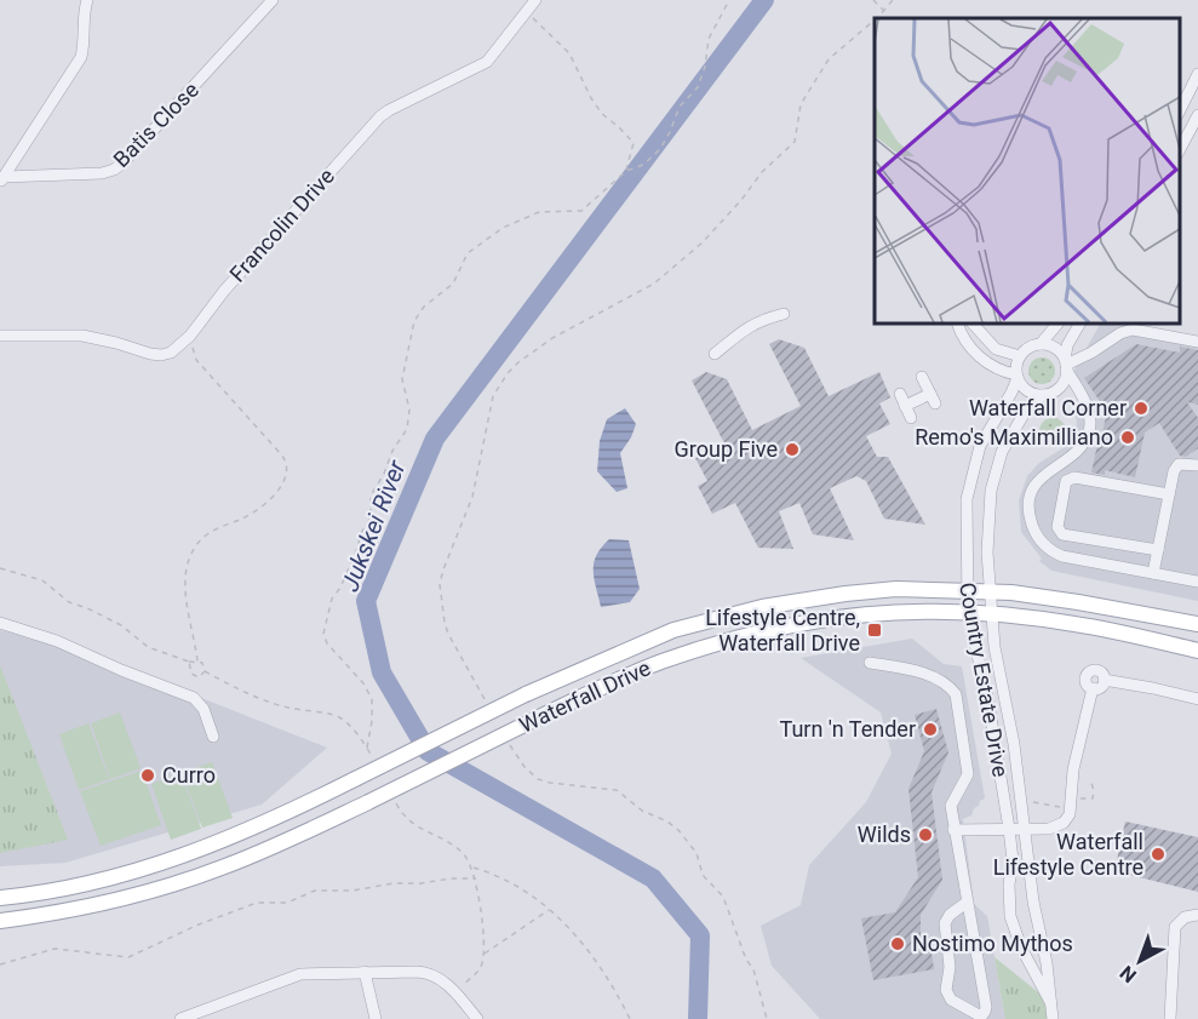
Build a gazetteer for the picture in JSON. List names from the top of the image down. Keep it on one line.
{"streets":{"main road":["Waterfall Drive"],"street":["Batis Close","Francolin Drive","Country Estate Drive"]},"crossings":[["Country Estate Drive","Waterfall Drive"]],"water":["Jukskei River"],"places":{"other":["Waterfall Corner","Remo's Maximilliano","Group Five","Turn 'n Tender","Curro","Wilds","Waterfall Lifestyle Centre","Nostimo Mythos"],"transit":["Lifestyle Centre, Waterfall Drive"]},"north":"bottom left"}
